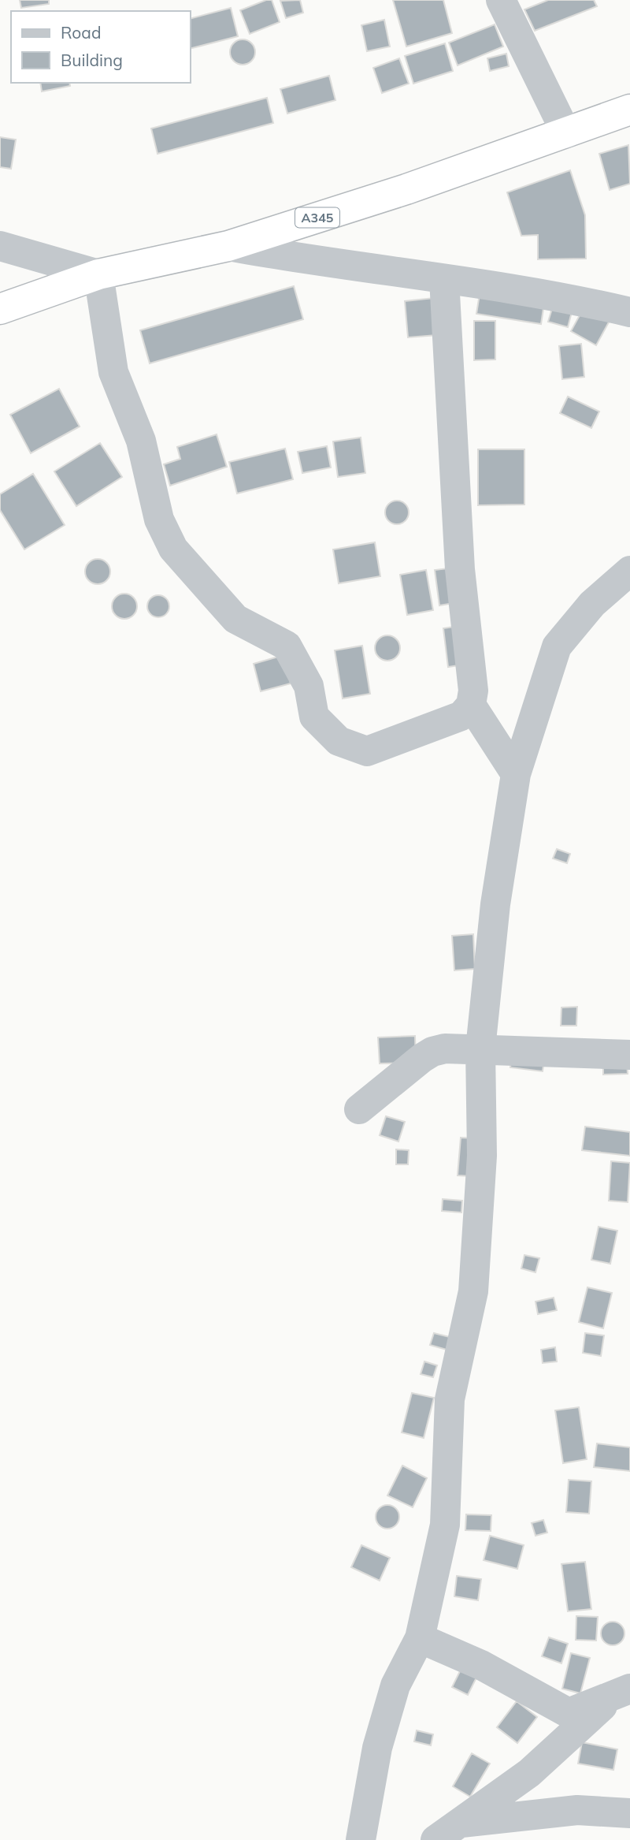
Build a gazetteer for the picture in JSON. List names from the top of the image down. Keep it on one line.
{"streets":{"highway":["A345"]},"legend":["Road","Building"]}
